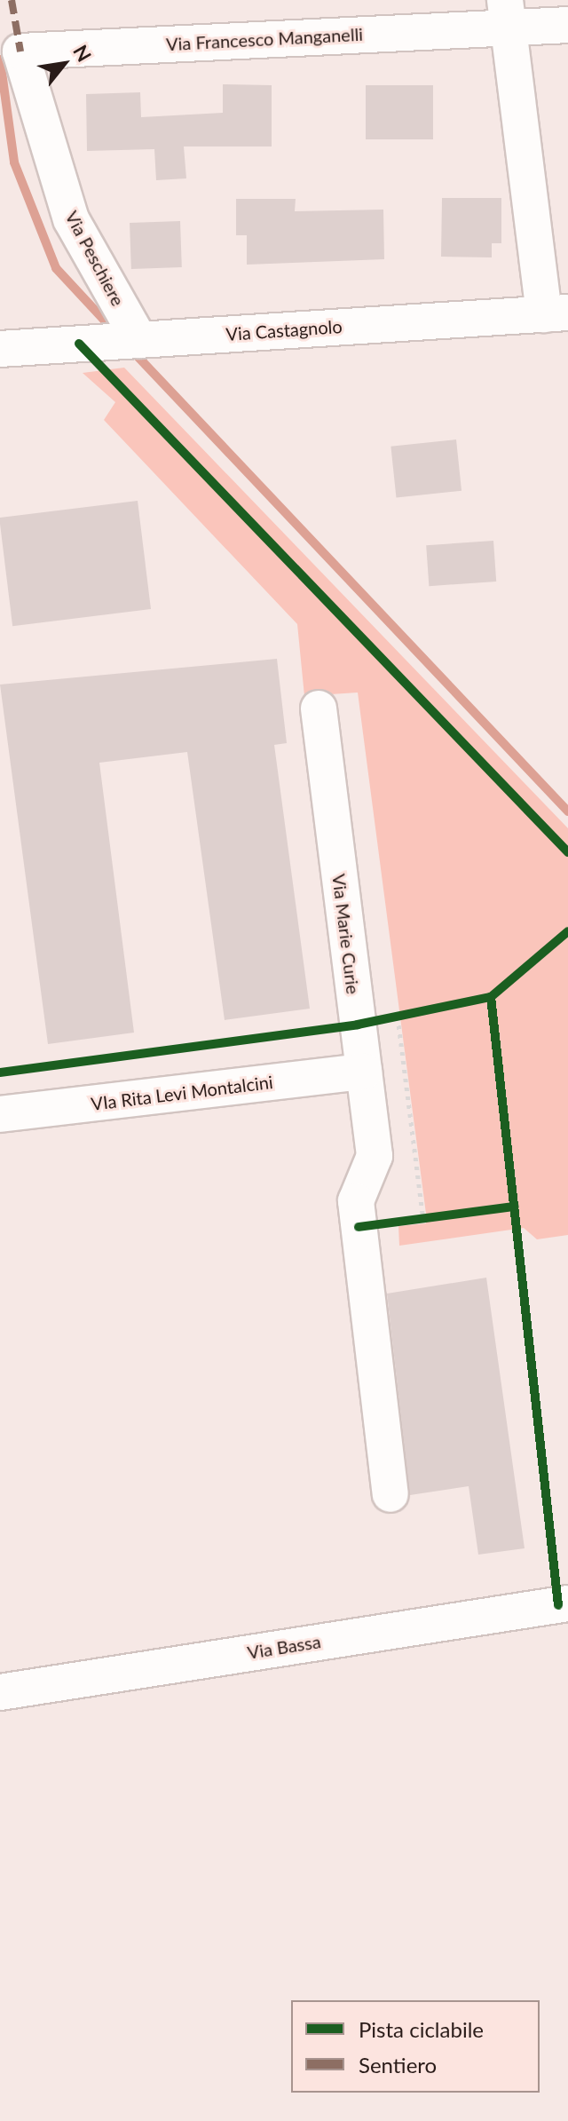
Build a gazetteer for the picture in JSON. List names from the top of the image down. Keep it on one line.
{"streets":{"street":["Via Francesco Manganelli","Via Peschiere","Via Castagnolo","Via Marie Curie","VIa Rita Levi Montalcini","Via Bassa"]},"crossings":[["Via Francesco Manganelli","Via Peschiere"],["Via Peschiere","Via Castagnolo"],["Via Marie Curie","VIa Rita Levi Montalcini"]],"legend":["Pista ciclabile","Sentiero"],"north":"top right"}
